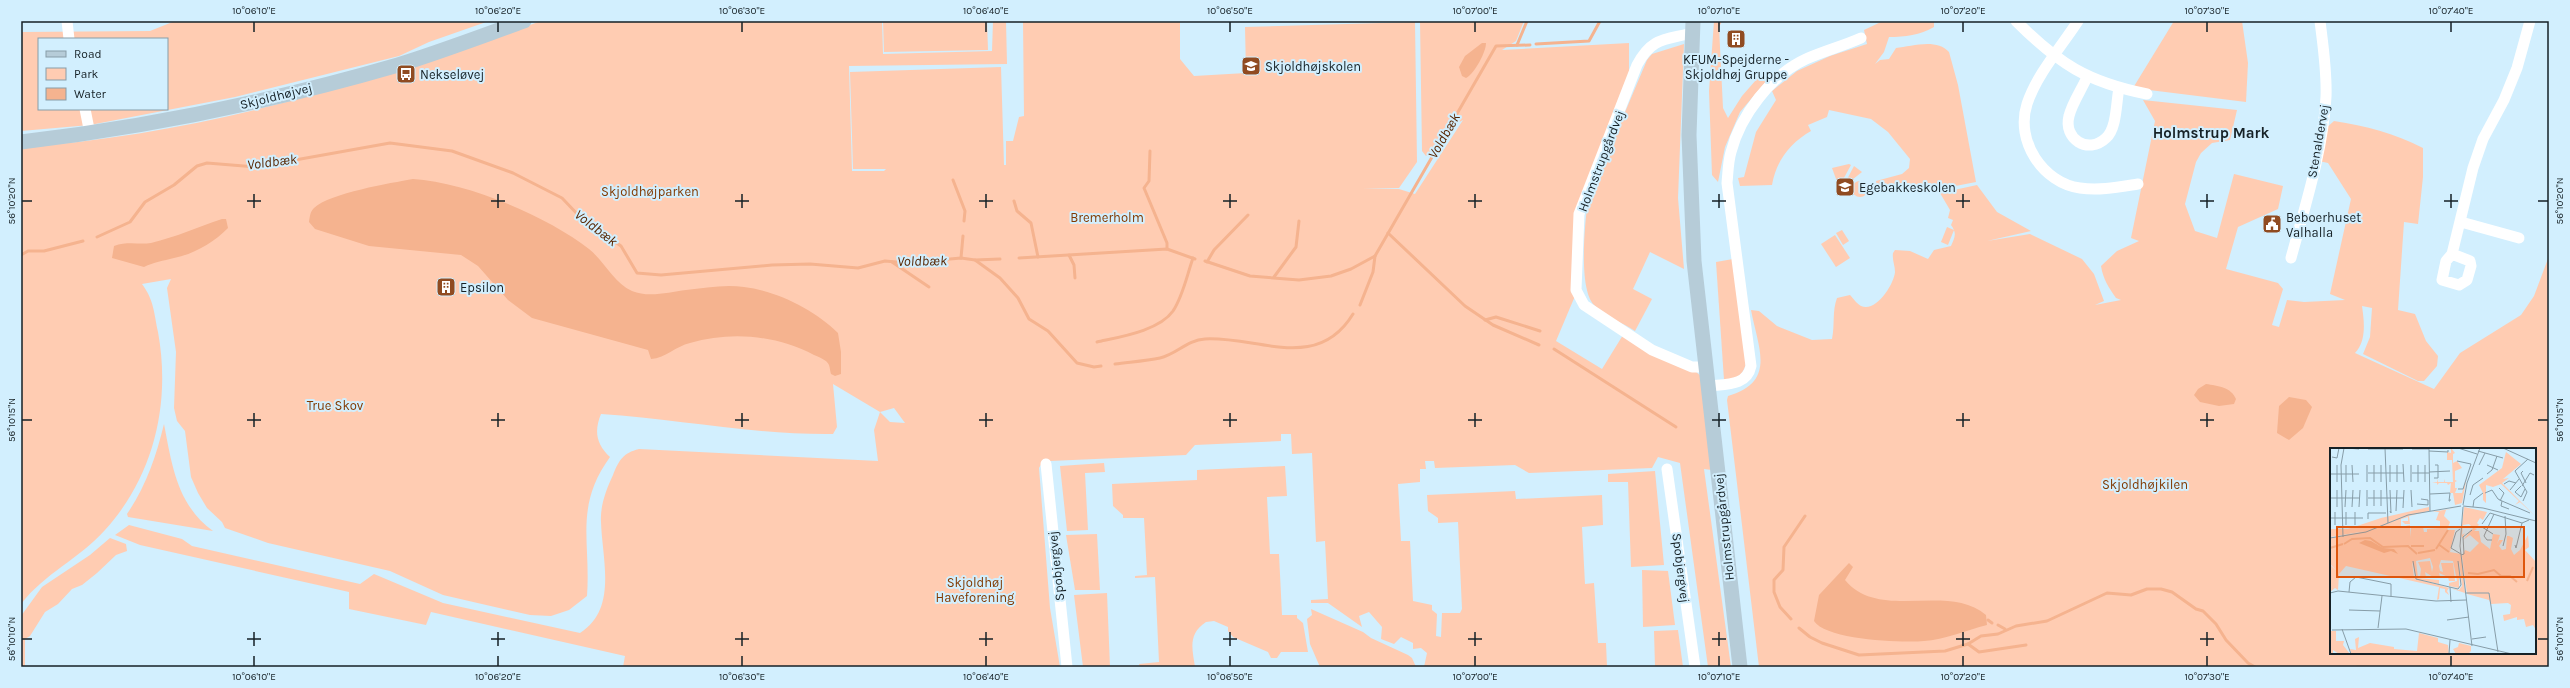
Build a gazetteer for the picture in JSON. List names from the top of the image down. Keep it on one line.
{"streets":{"street":["Skjoldhøjvej","Stenaldervej","Holmstrupgårdvej","Spobjergvej"]},"districts":["Holmstrup Mark"],"water":["Voldbæk"],"parks":["Skjoldhøjparken","Bremerholm","True Skov","Skjoldhøjkilen","Skjoldhøj Haveforening"],"places":{"building":["KFUM-Spejderne - Skjoldhøj Gruppe","Epsilon"],"school or university":["Skjoldhøjskolen","Egebakkeskolen"],"bus stop":["Nekseløvej"],"public building":["Beboerhuset Valhalla"]},"legend":["Road","Park","Water"],"coordinates":["10°06'10\"E","10°06'20\"E","10°06'30\"E","10°06'40\"E","10°06'50\"E","10°07'00\"E","10°07'10\"E","10°07'20\"E","10°07'30\"E","10°07'40\"E","56°10'20\"N","56°10'15\"N","56°10'10\"N"]}
